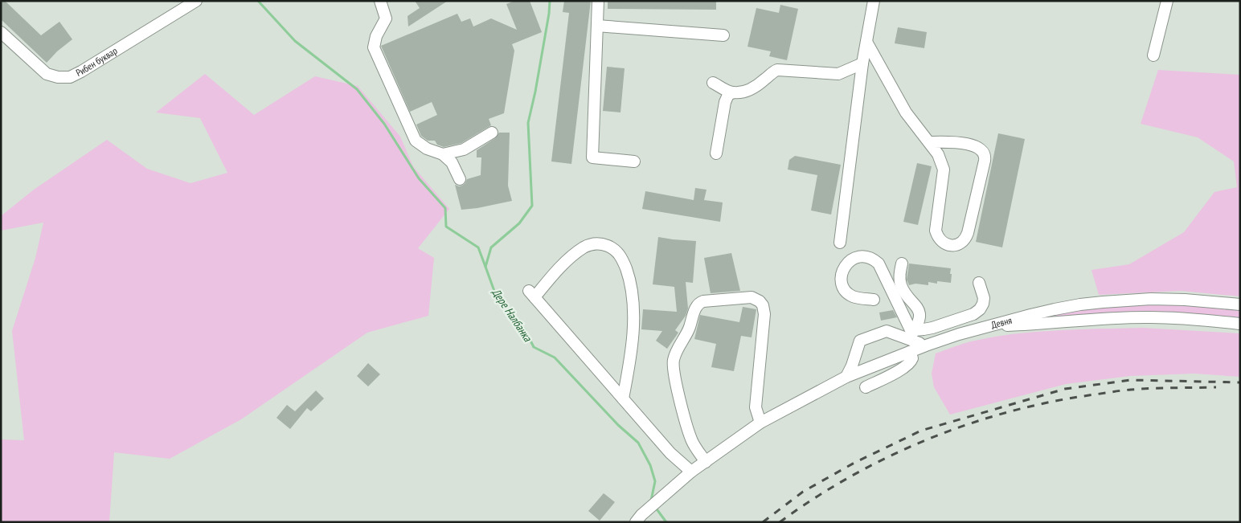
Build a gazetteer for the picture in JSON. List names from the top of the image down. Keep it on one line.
{"streets":{"street":["Рибен буквар","Девня"]},"water":["Дере Налбанка"]}
